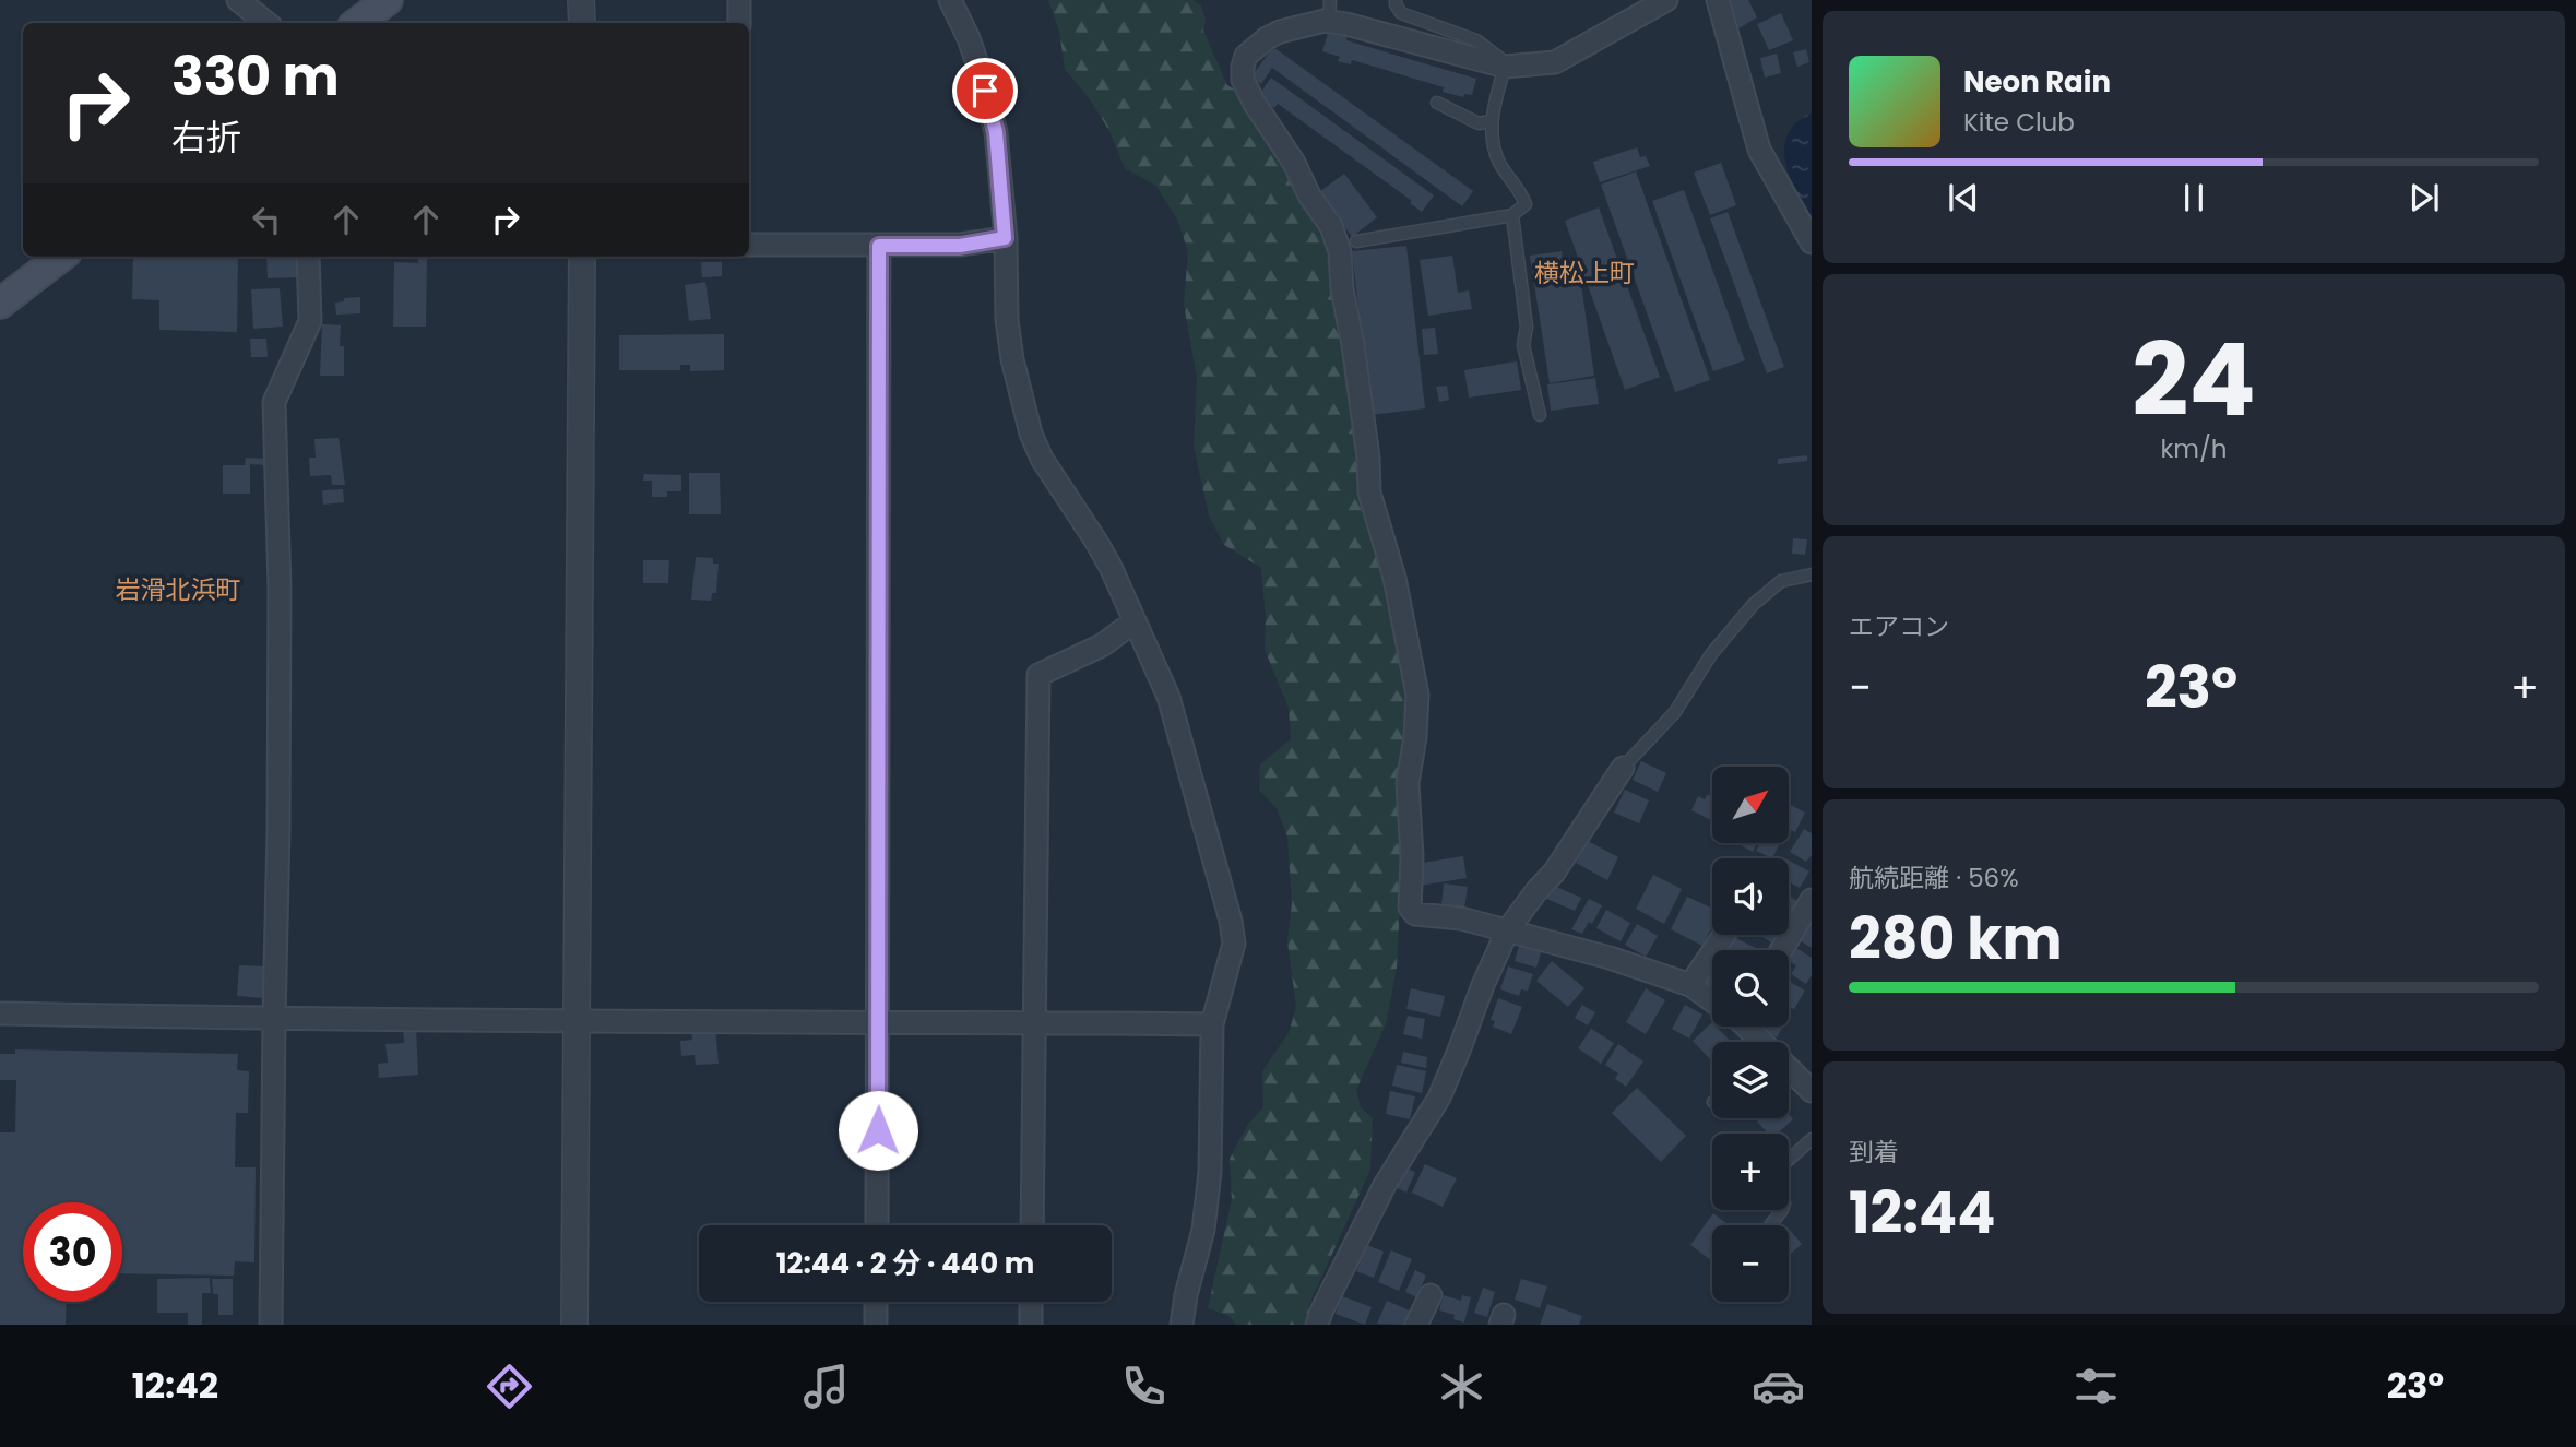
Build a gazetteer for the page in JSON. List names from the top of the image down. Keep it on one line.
{"districts":["横松上町","岩滑北浜町"],"north":"top right","page":{"turn":["330 m","右折"],"song":["Neon Rain","Kite Club"],"tile":[["24","km/h"],"エアコン",["航続距離 · 56%","280 km"],["到着","12:44"]],"heat":["−","23°","+"],"map_buttons":["+","−"],"limit":"30","trip":"12:44 · 2 分 · 440 m","tabs":["12:42","23°"]}}
